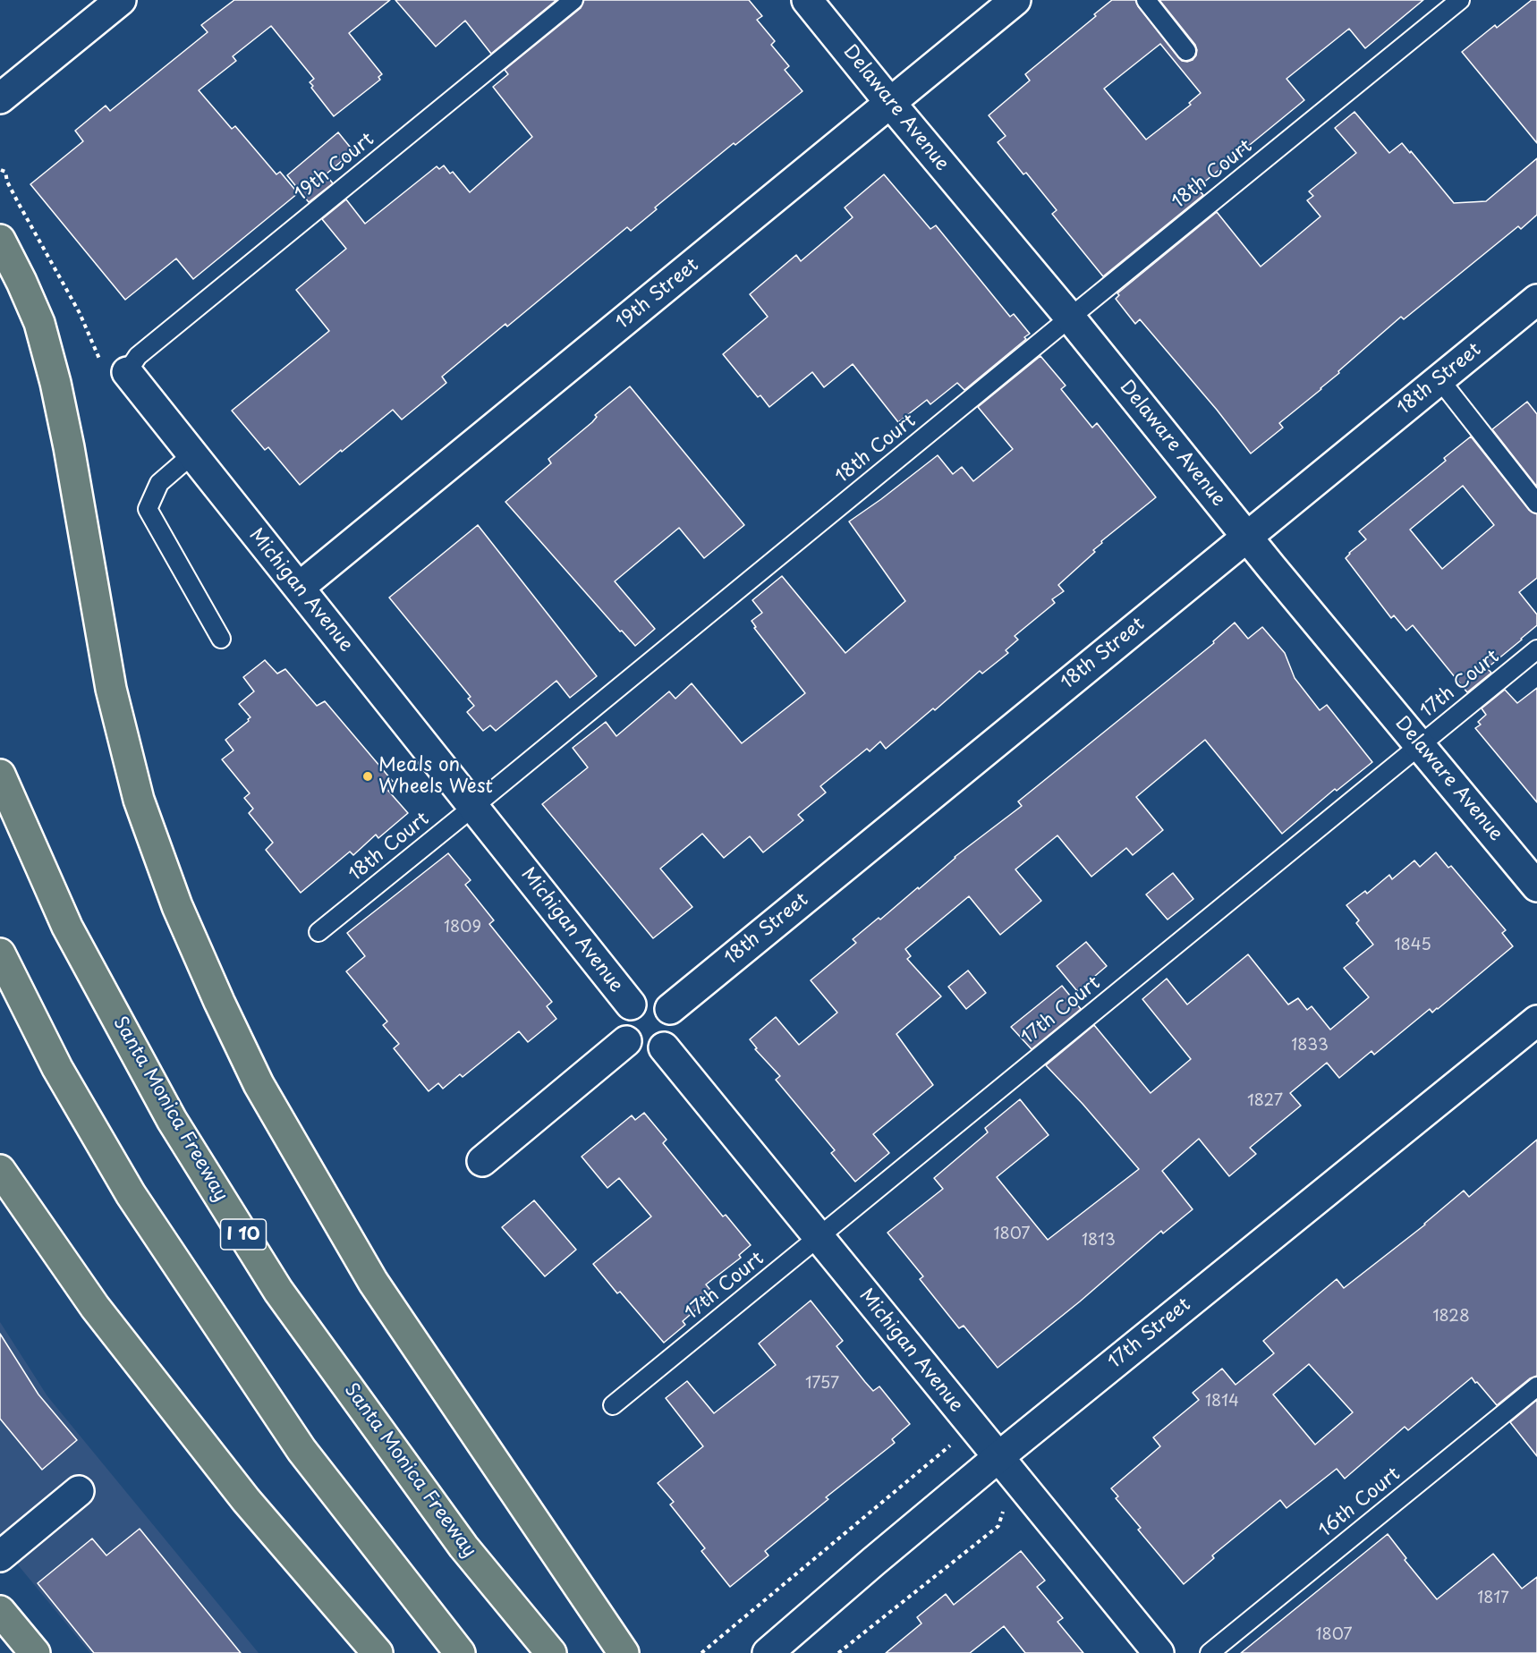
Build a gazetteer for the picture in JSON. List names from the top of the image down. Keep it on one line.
{"streets":{"main road":["Santa Monica Freeway","I 10"],"street":["Delaware Avenue","19th Street","18th Street","Michigan Avenue","17th Street"],"lane":["19th Court","18th Court","17th Court","16th Court"]},"crossings":[["Delaware Avenue","18th Court"],["Delaware Avenue","19th Street"],["Delaware Avenue","18th Street"],["Delaware Avenue","17th Court"],["19th Court","Michigan Avenue"],["18th Court","Michigan Avenue"],["19th Street","Michigan Avenue"],["18th Street","Michigan Avenue"],["Michigan Avenue","17th Court"],["Michigan Avenue","17th Street"]],"places":["Meals on Wheels West"],"house_numbers":["1809","1845","1833","1827","1807","1813","1828","1757","1814","1817","1807"]}
